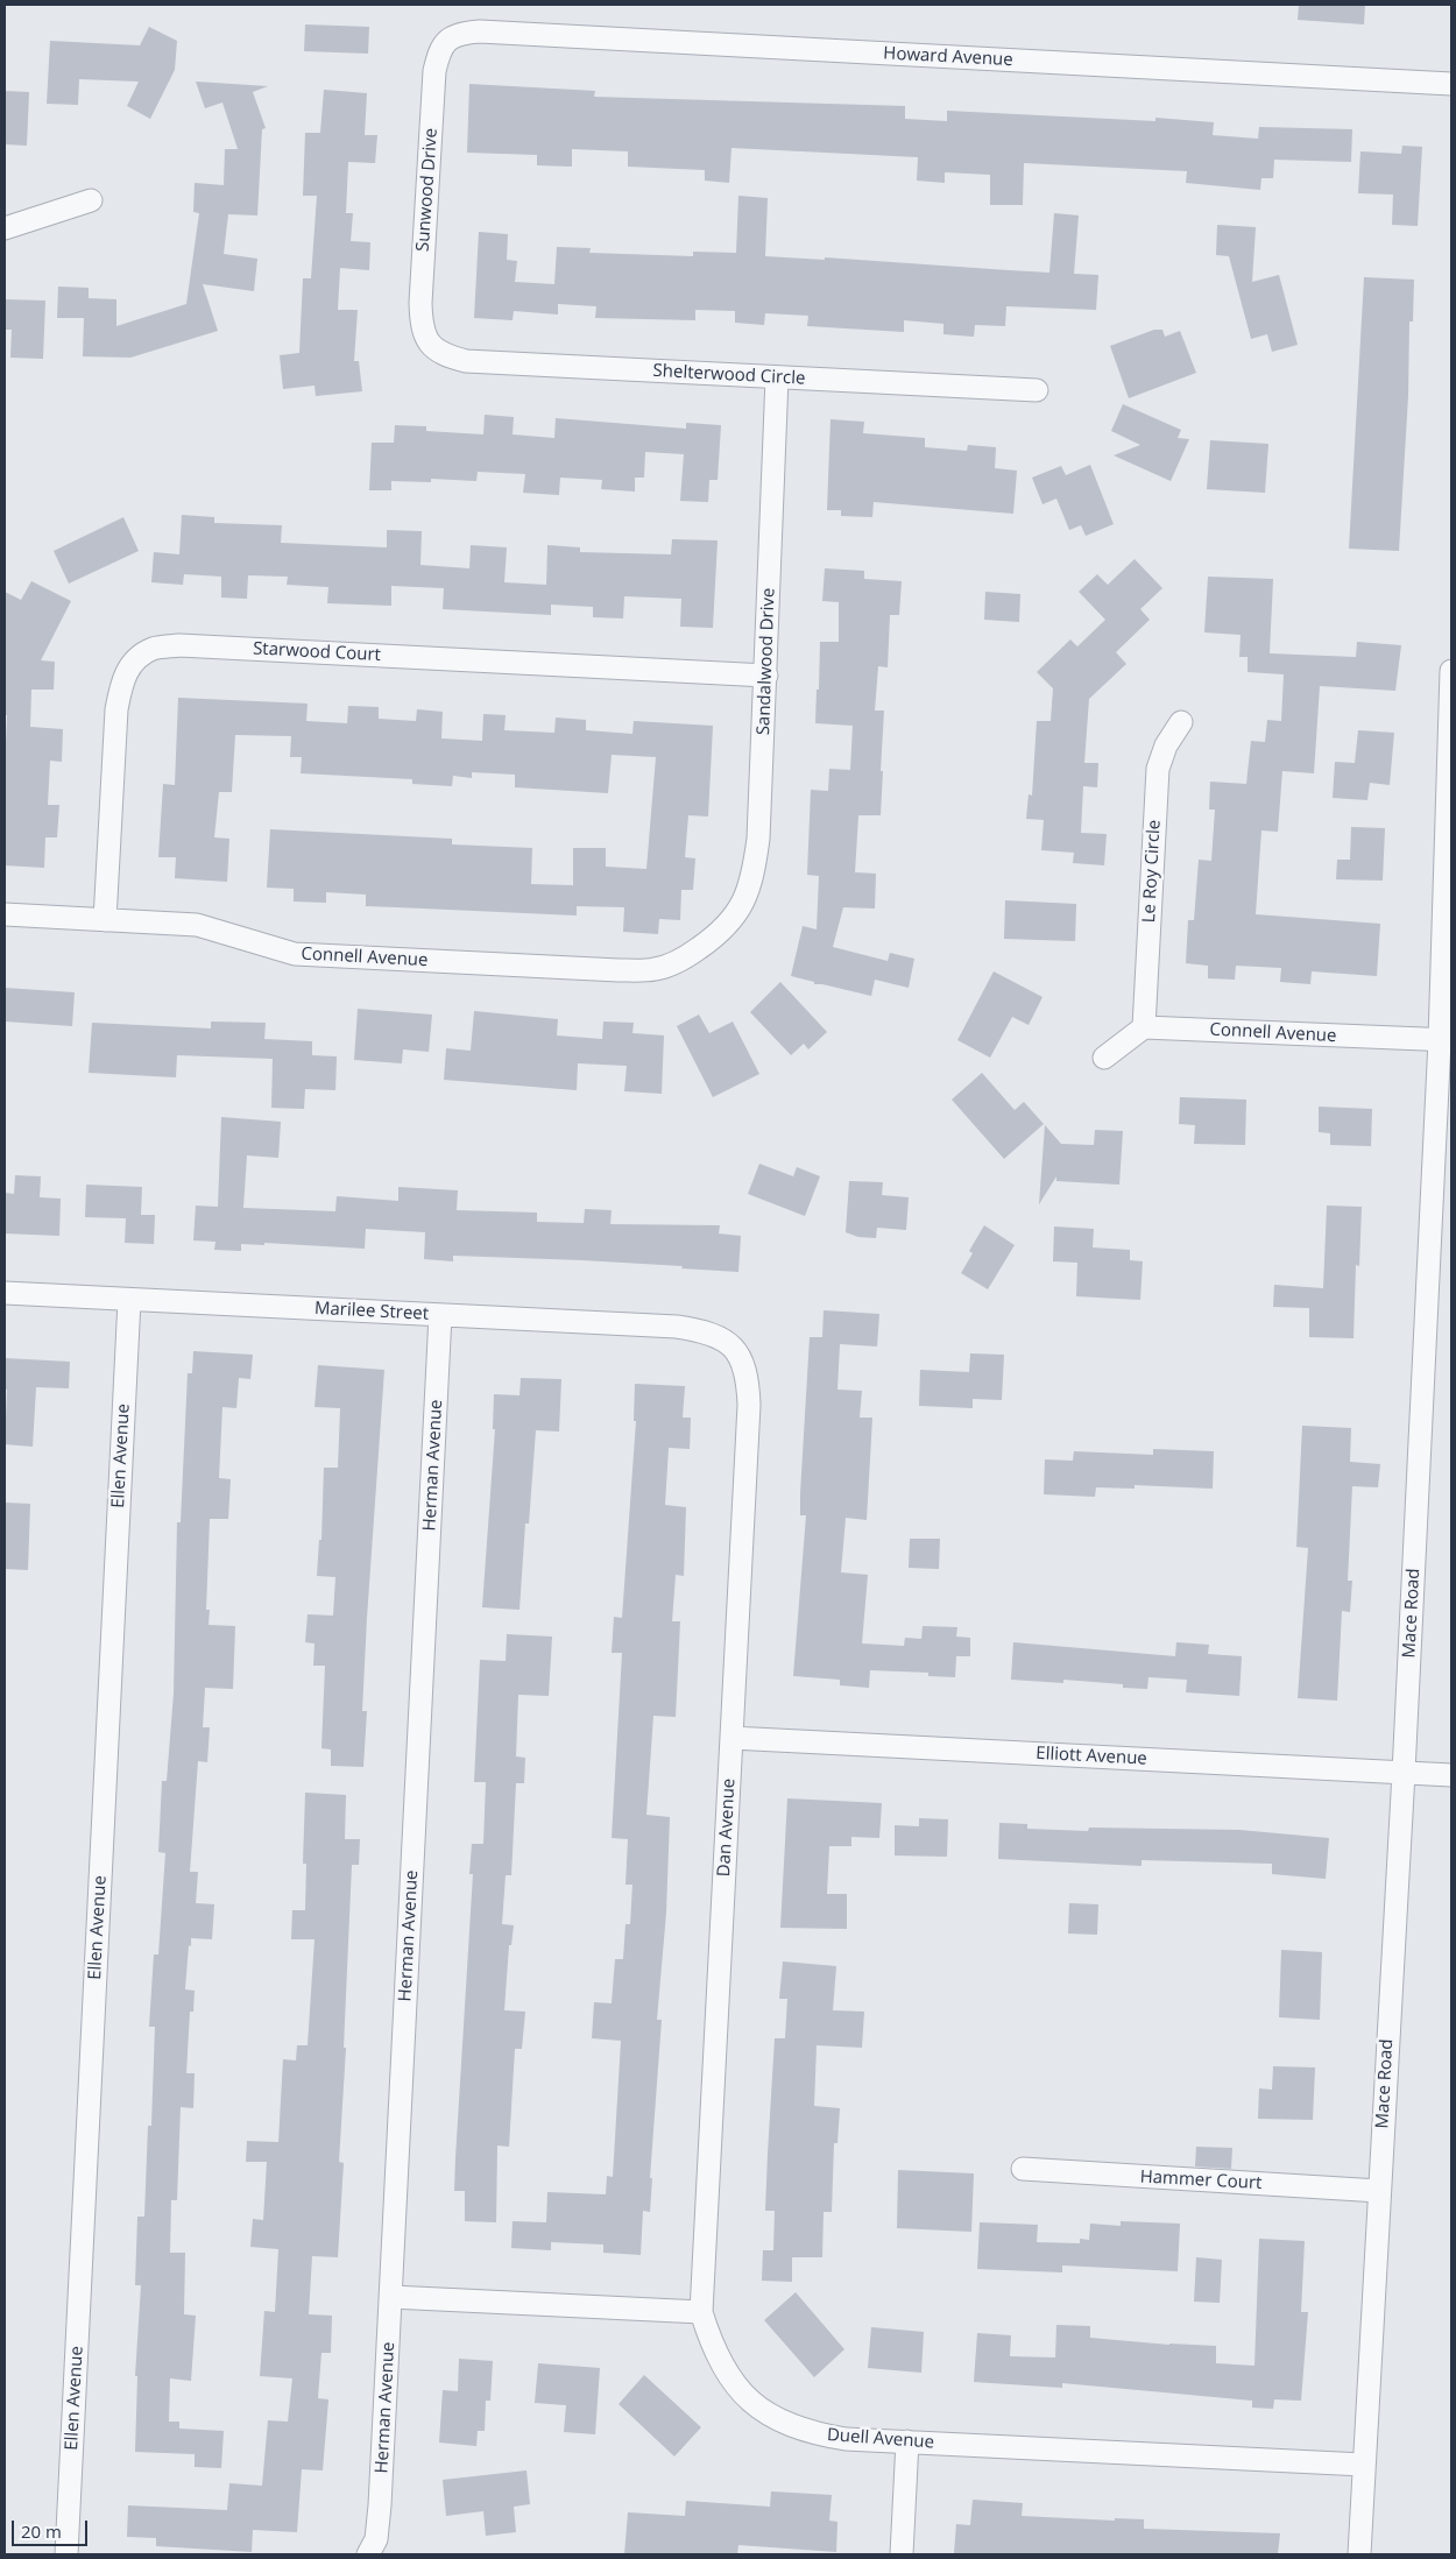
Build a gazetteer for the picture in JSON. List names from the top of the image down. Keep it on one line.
{"streets":{"street":["Howard Avenue","Sunwood Drive","Shelterwood Circle","Starwood Court","Sandalwood Drive","Le Roy Circle","Connell Avenue","Marilee Street","Ellen Avenue","Herman Avenue","Mace Road","Elliott Avenue","Dan Avenue","Hammer Court","Duell Avenue"]},"crossings":[["Howard Avenue","Sunwood Drive"],["Sunwood Drive","Shelterwood Circle"],["Shelterwood Circle","Sandalwood Drive"],["Starwood Court","Sandalwood Drive"],["Starwood Court","Connell Avenue"],["Sandalwood Drive","Connell Avenue"],["Le Roy Circle","Connell Avenue"],["Connell Avenue","Mace Road"],["Marilee Street","Ellen Avenue"],["Marilee Street","Herman Avenue"],["Marilee Street","Dan Avenue"],["Mace Road","Elliott Avenue"],["Mace Road","Hammer Court"],["Mace Road","Duell Avenue"],["Elliott Avenue","Dan Avenue"],["Dan Avenue","Duell Avenue"]],"scale_bar":"20 m"}
